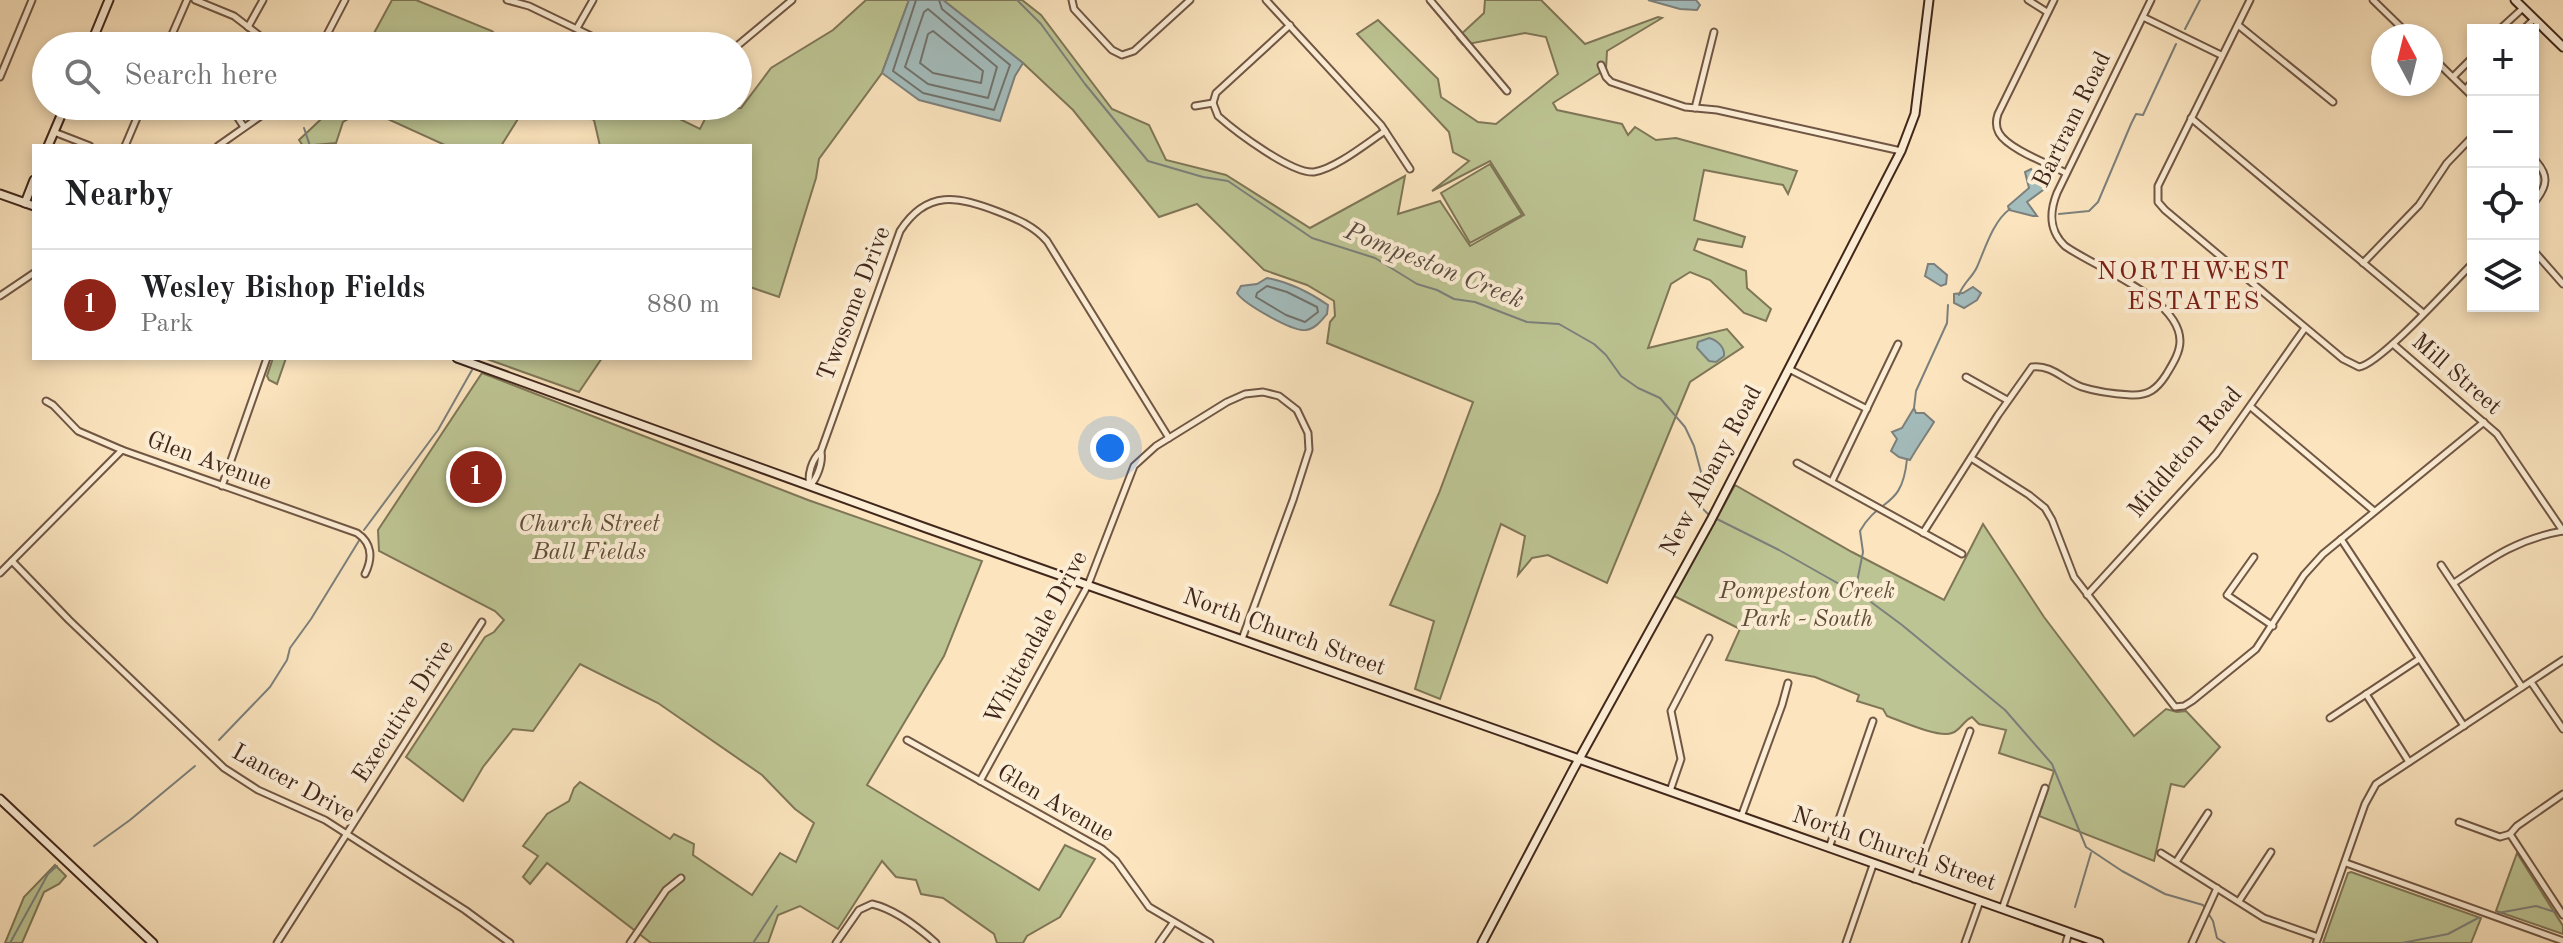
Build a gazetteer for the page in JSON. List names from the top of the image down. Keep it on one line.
{"streets":{"main road":["New Albany Road","North Church Street"],"street":["Bartram Road","Twosome Drive","Mill Street","Middleton Road","Glen Avenue","Whittendale Drive","Executive Drive","Lancer Drive"]},"crossings":[["Twosome Drive","North Church Street"],["Twosome Drive","Whittendale Drive"],["Mill Street","Middleton Road"],["Glen Avenue","Whittendale Drive"],["Glen Avenue","Lancer Drive"],["New Albany Road","North Church Street"],["North Church Street","Whittendale Drive"],["Executive Drive","Lancer Drive"]],"districts":["NORTHWEST ESTATES"],"water":["Pompeston Creek"],"parks":["Church Street Ball Fields","Pompeston Creek Park - South"],"north":"top","page":{"map_buttons":["+","−"],"search":"Search here","heading":"Nearby","list":[{"mark":"1","name":"Wesley Bishop Fields","note":"Park","value":"880 m"}],"pins":"1"}}
